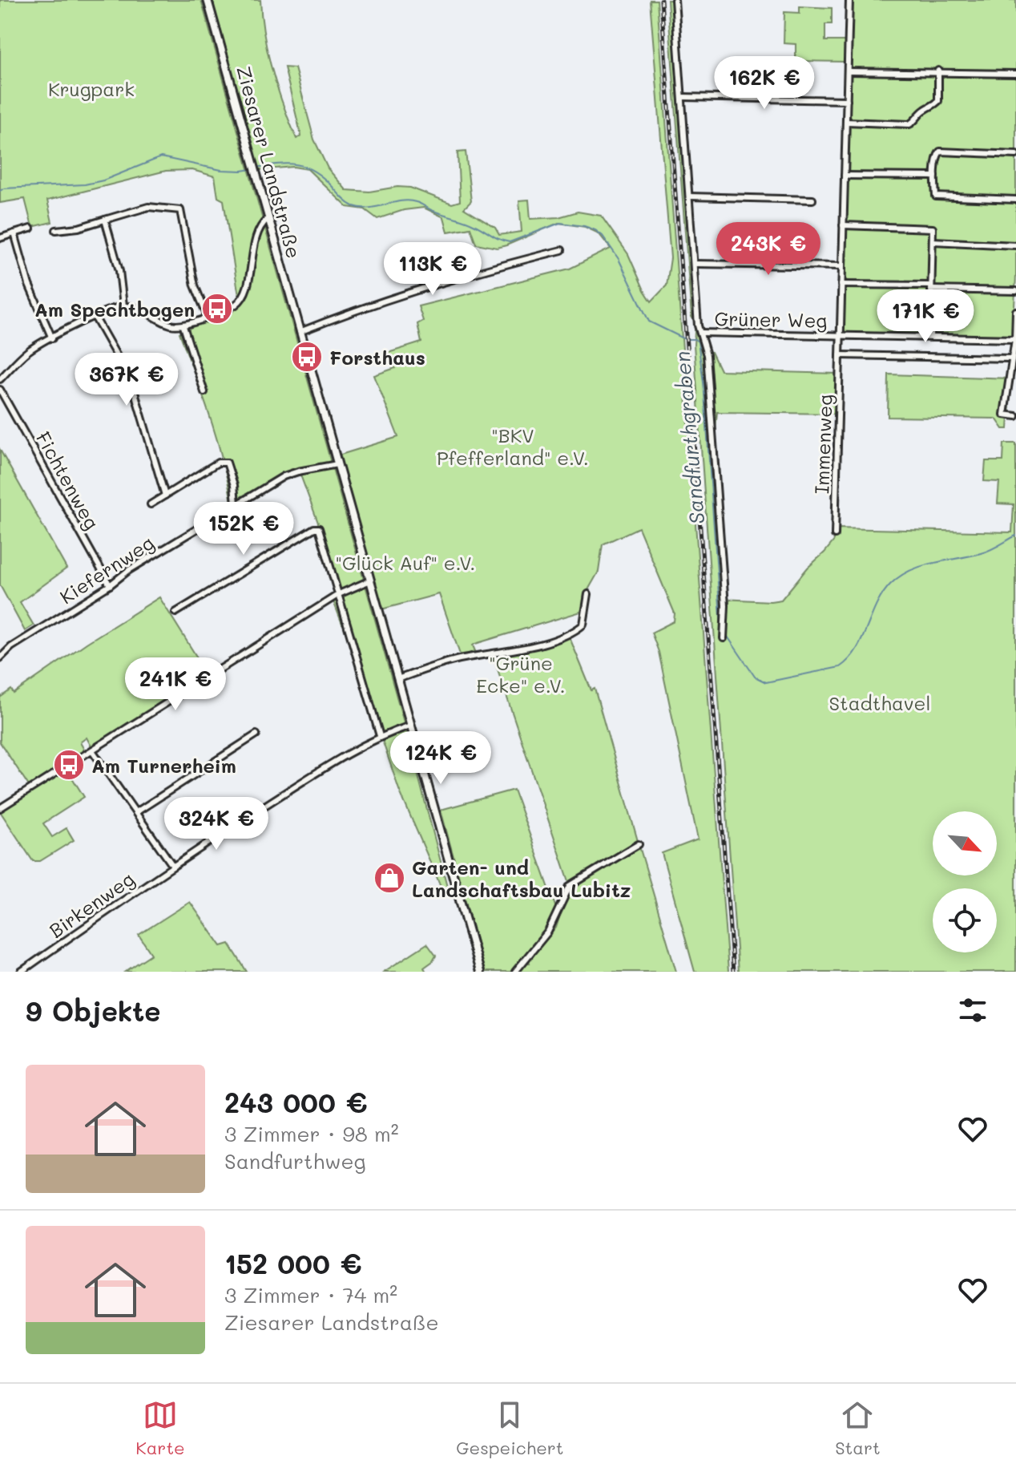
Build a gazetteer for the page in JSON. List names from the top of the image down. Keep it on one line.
{"streets":{"main road":["Ziesarer Landstraße"],"street":["Grüner Weg","Immenweg","Fichtenweg","Kiefernweg","Birkenweg"]},"crossings":[["Ziesarer Landstraße","Kiefernweg"],["Ziesarer Landstraße","Birkenweg"],["Grüner Weg","Immenweg"],["Fichtenweg","Kiefernweg"]],"water":["Sandfurthgraben"],"parks":["Krugpark","\"BKV Pfefferland\" e.V.","\"Glück Auf\" e.V.","\"Grüne Ecke\" e.V.","Stadthavel"],"places":{"bus stop":["Am Spechtbogen","Forsthaus","Am Turnerheim"],"shop":["Garten- und Landschaftsbau Lubitz"]},"north":"bottom right","page":{"price":["162K €","243K €","113K €","171K €","367K €","152K €","241K €","124K €","324K €"],"heading":"9 Objekte","list":[{"name":"243 000 €","note":"3 Zimmer · 98 m² · Sandfurthweg"},{"name":"152 000 €","note":"3 Zimmer · 74 m² · Ziesarer Landstraße"}],"tabs":["Karte","Gespeichert","Start"]}}
